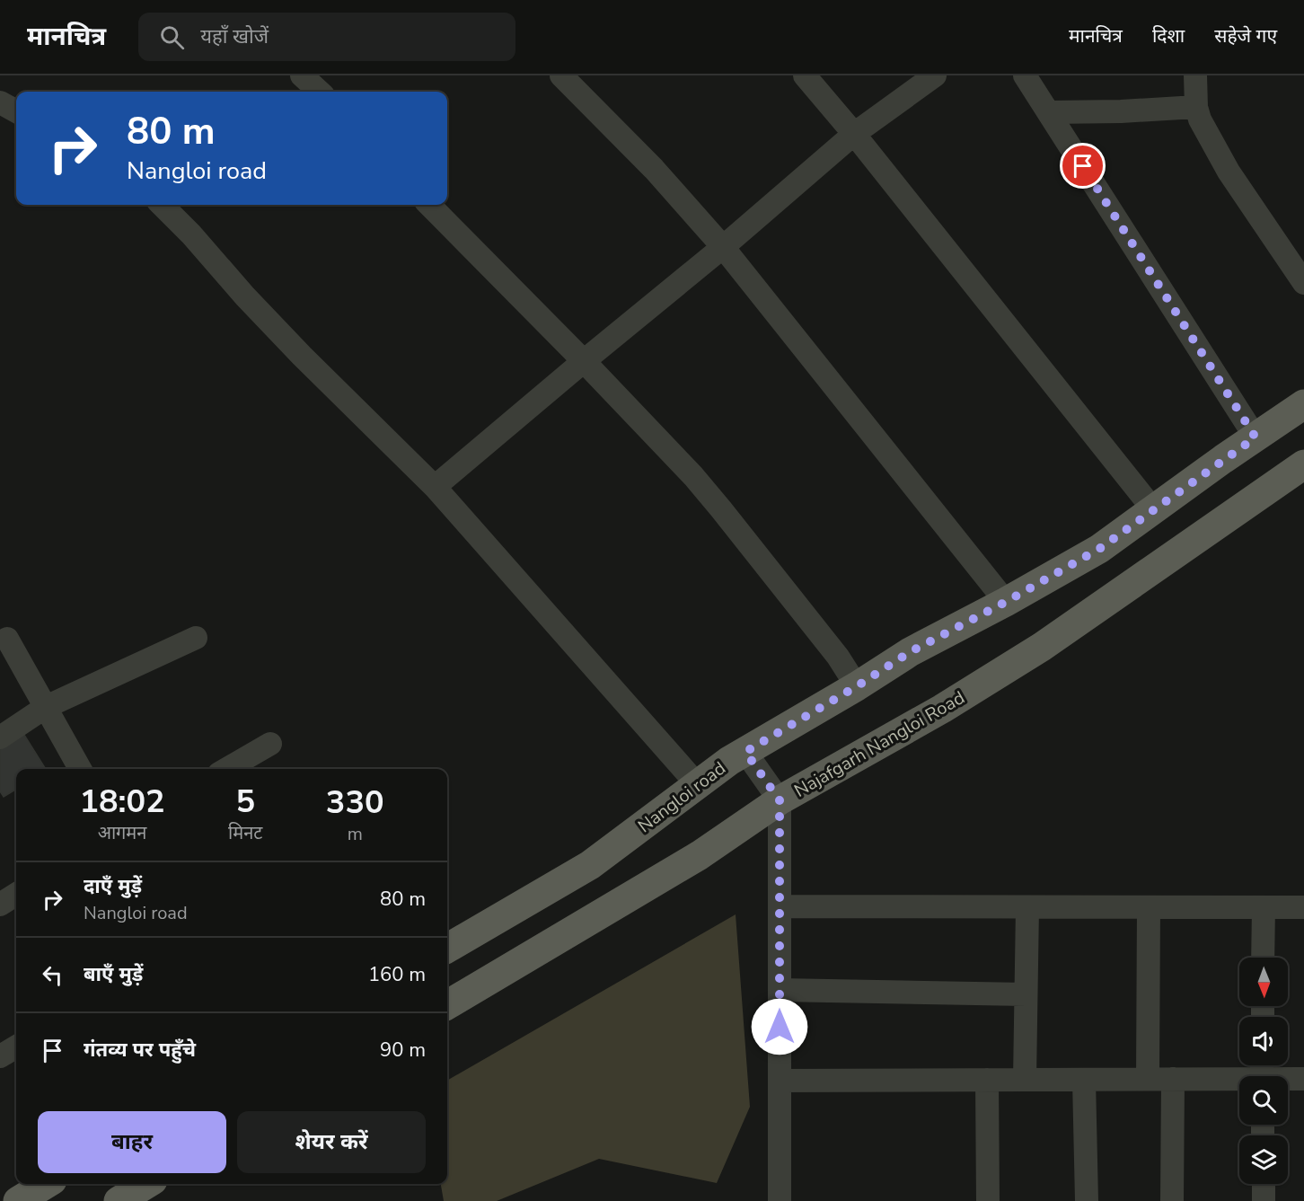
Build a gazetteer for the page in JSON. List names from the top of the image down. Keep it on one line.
{"streets":{"main road":["Najafgarh Nangloi Road","Nangloi road"]},"north":"bottom","page":{"header":"मानचित्र","search":"यहाँ खोजें","nav":["मानचित्र","दिशा","सहेजे गए"],"turn":["80 m","Nangloi road"],"eta":["18:02","आगमन","5","मिनट","330","m"],"list":[{"name":"दाएँ मुड़ें","note":"Nangloi road","value":"80 m"},{"name":"बाएँ मुड़ें","value":"160 m"},{"name":"गंतव्य पर पहुँचे","value":"90 m"}],"buttons":["बाहर","शेयर करें"]}}
